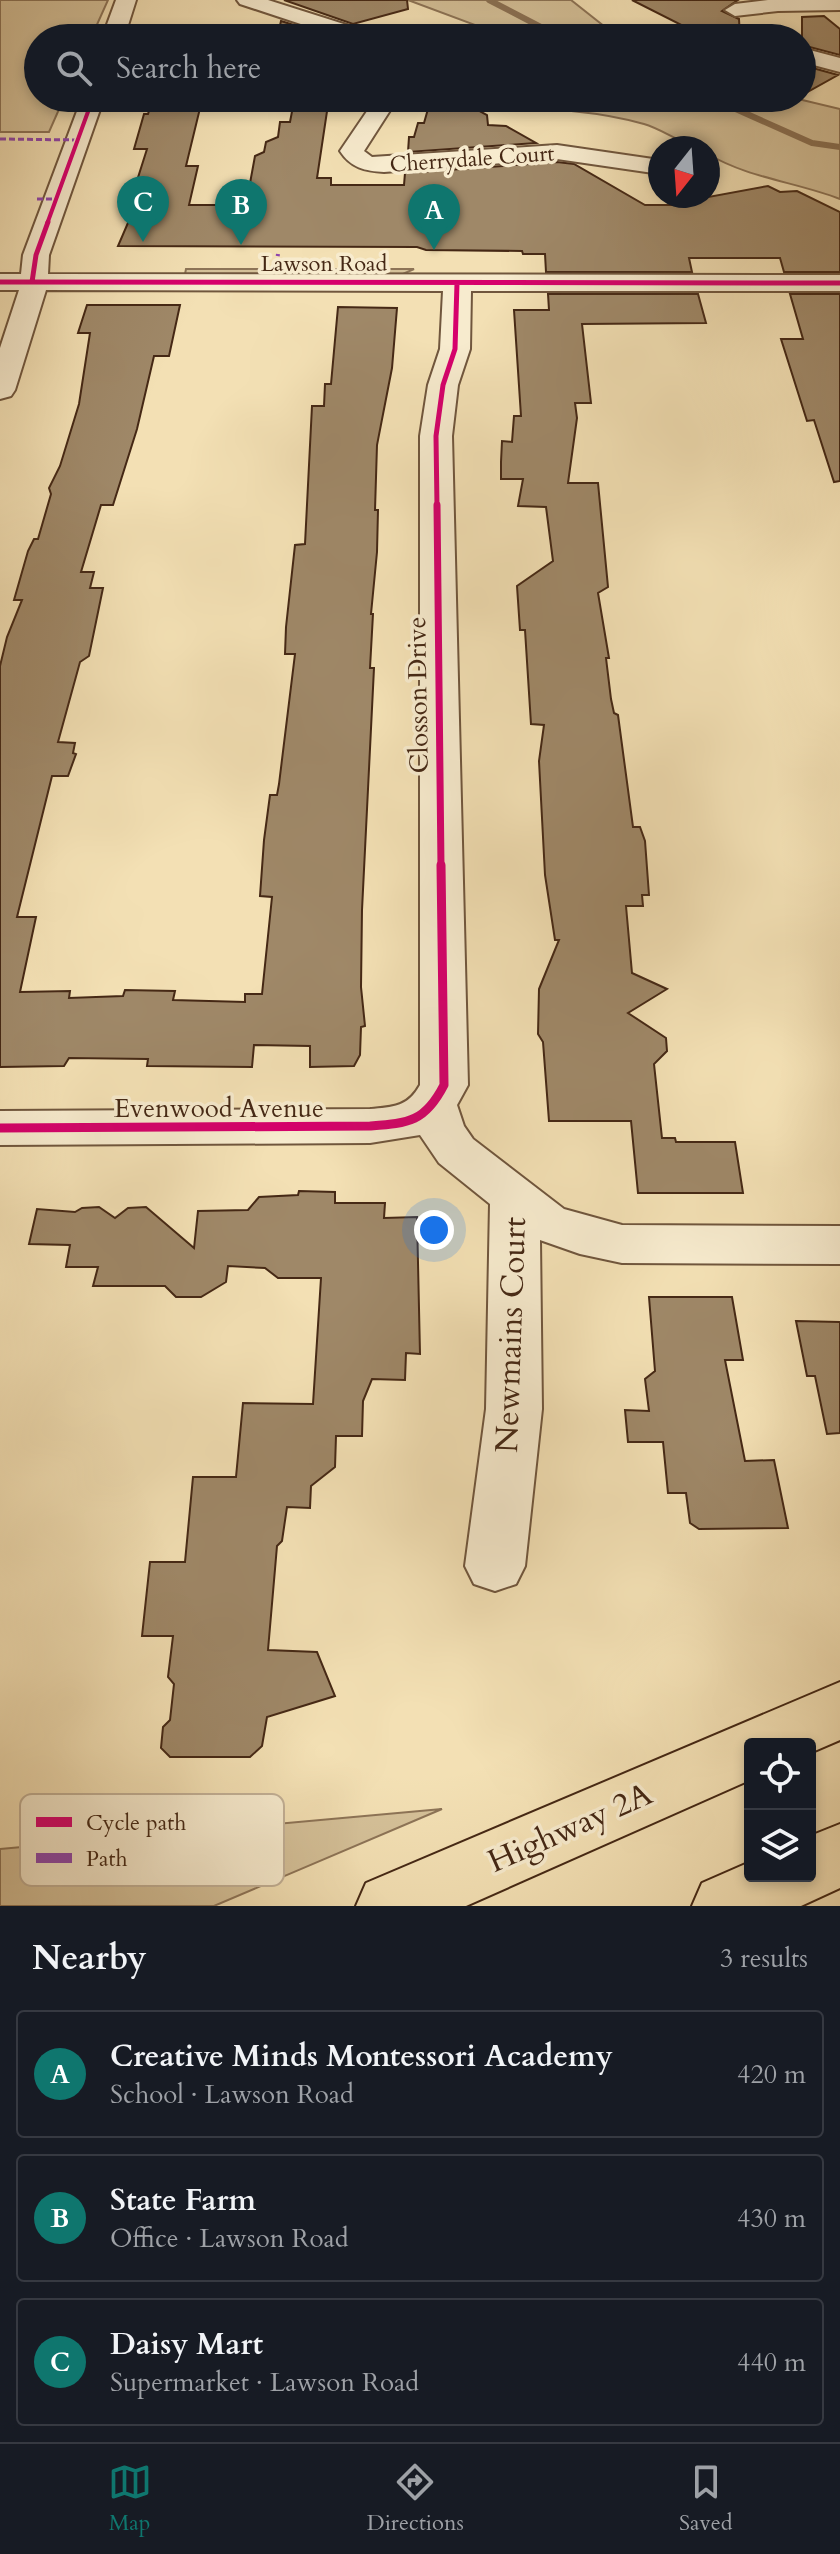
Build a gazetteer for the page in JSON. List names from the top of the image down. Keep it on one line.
{"streets":{"highway":["Highway 2A"],"street":["Cherrydale Court","Lawson Road","Closson Drive","Evenwood Avenue","Newmains Court"]},"crossings":[["Lawson Road","Closson Drive"],["Closson Drive","Evenwood Avenue"]],"legend":["Cycle path","Path"],"north":"bottom","page":{"search":"Search here","pins":["C","B","A"],"heading":["Nearby","3 results"],"list":[{"mark":"A","name":"Creative Minds Montessori Academy","note":"School · Lawson Road","value":"420 m"},{"mark":"B","name":"State Farm","note":"Office · Lawson Road","value":"430 m"},{"mark":"C","name":"Daisy Mart","note":"Supermarket · Lawson Road","value":"440 m"}],"nav":["Map","Directions","Saved"]}}
